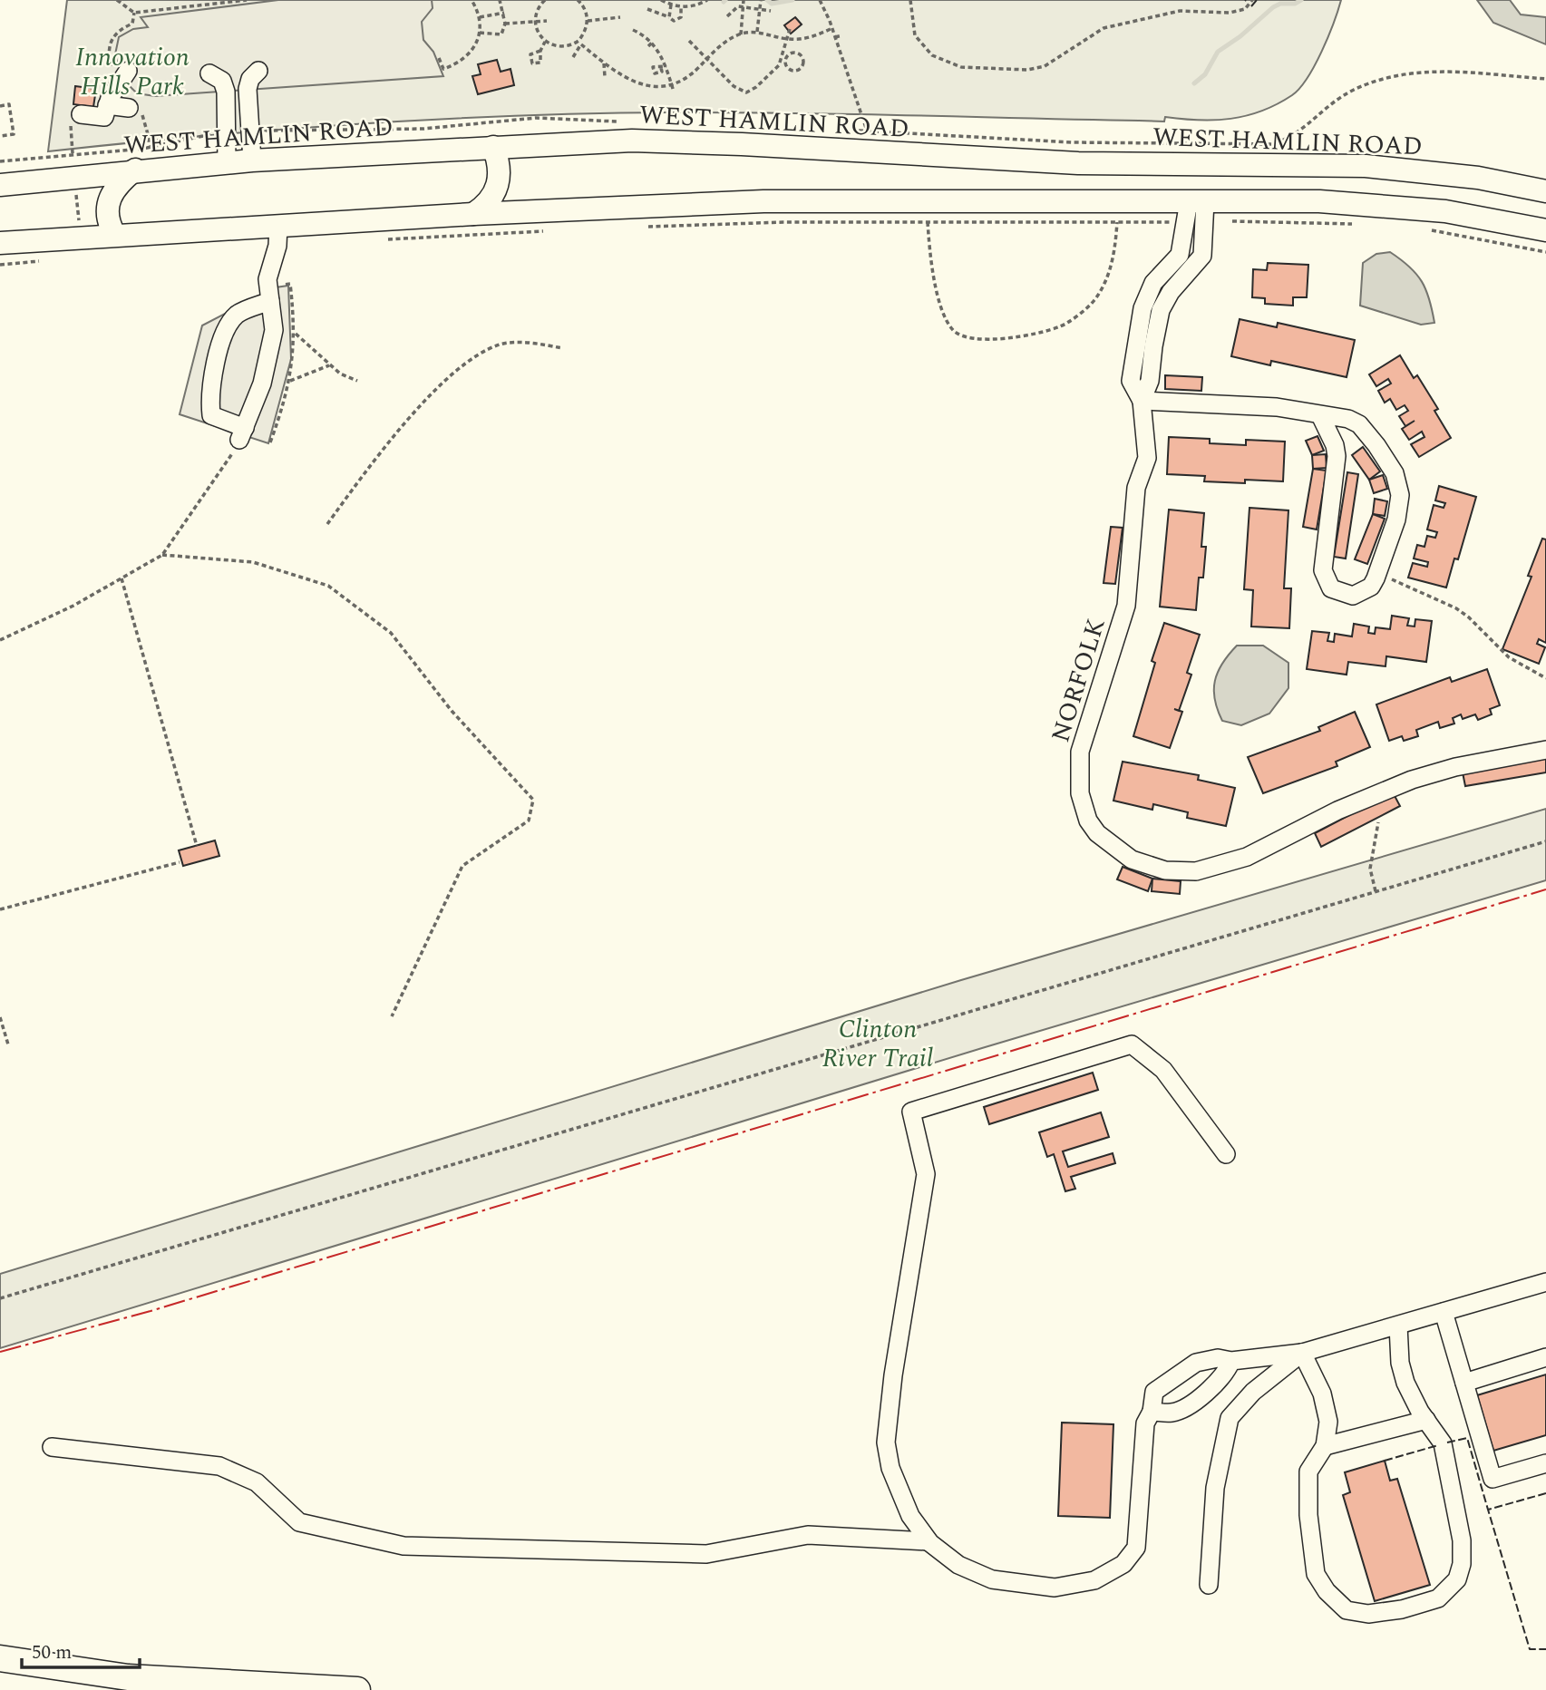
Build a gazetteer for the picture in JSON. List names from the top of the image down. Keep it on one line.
{"streets":{"main road":["WEST HAMLIN ROAD"],"street":["NORFOLK"]},"parks":["Innovation Hills Park","Clinton River Trail"],"scale_bar":"50 m"}
